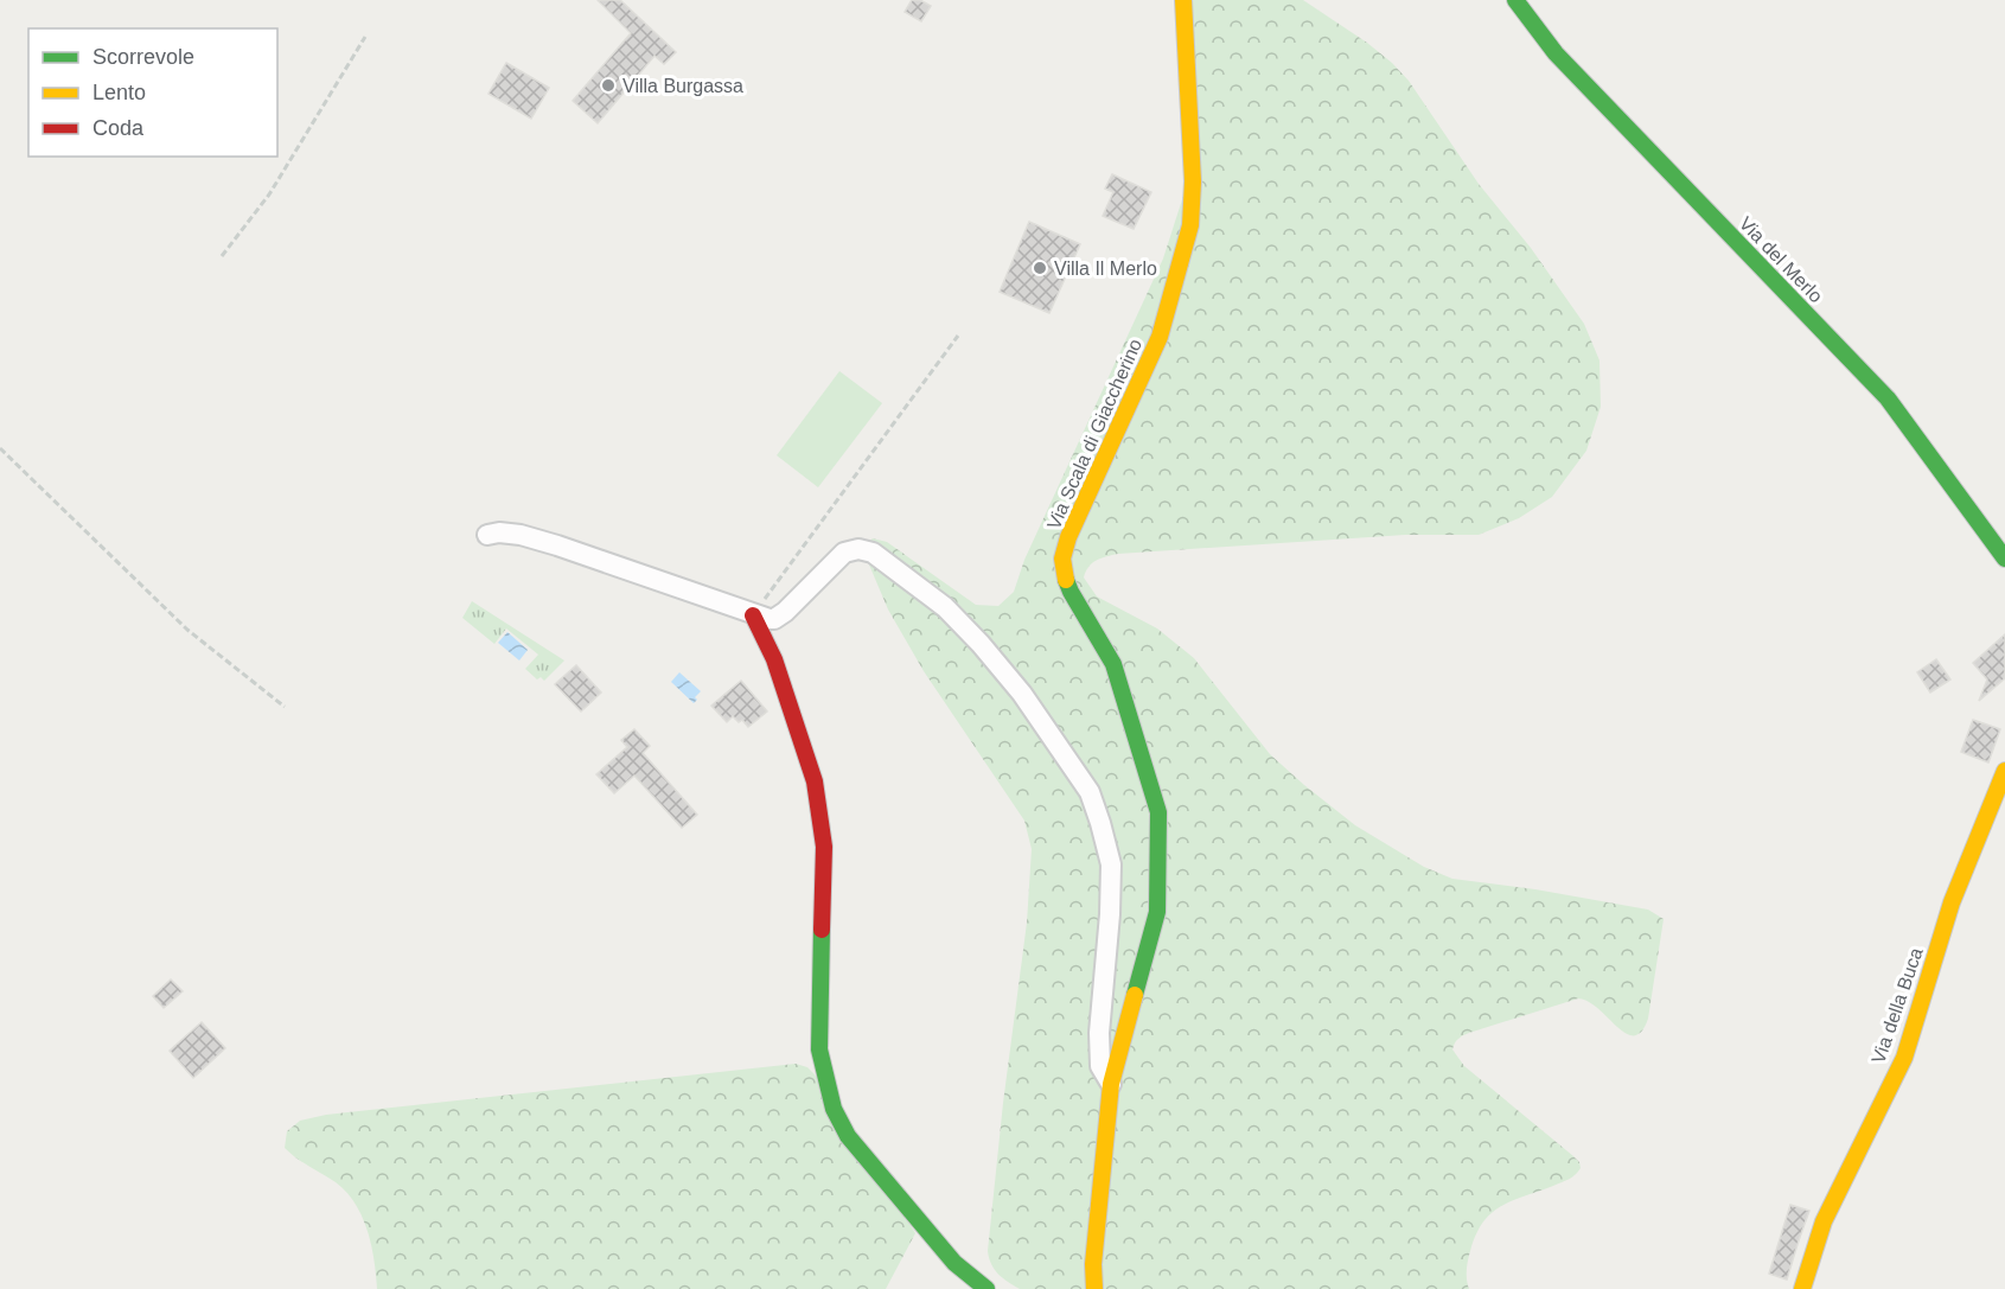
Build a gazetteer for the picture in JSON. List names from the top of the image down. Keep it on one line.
{"streets":{"street":["Via del Merlo","Via Scala di Giaccherino","Via della Buca"]},"places":["Villa Burgassa","Villa Il Merlo"],"legend":["Scorrevole","Lento","Coda"]}
